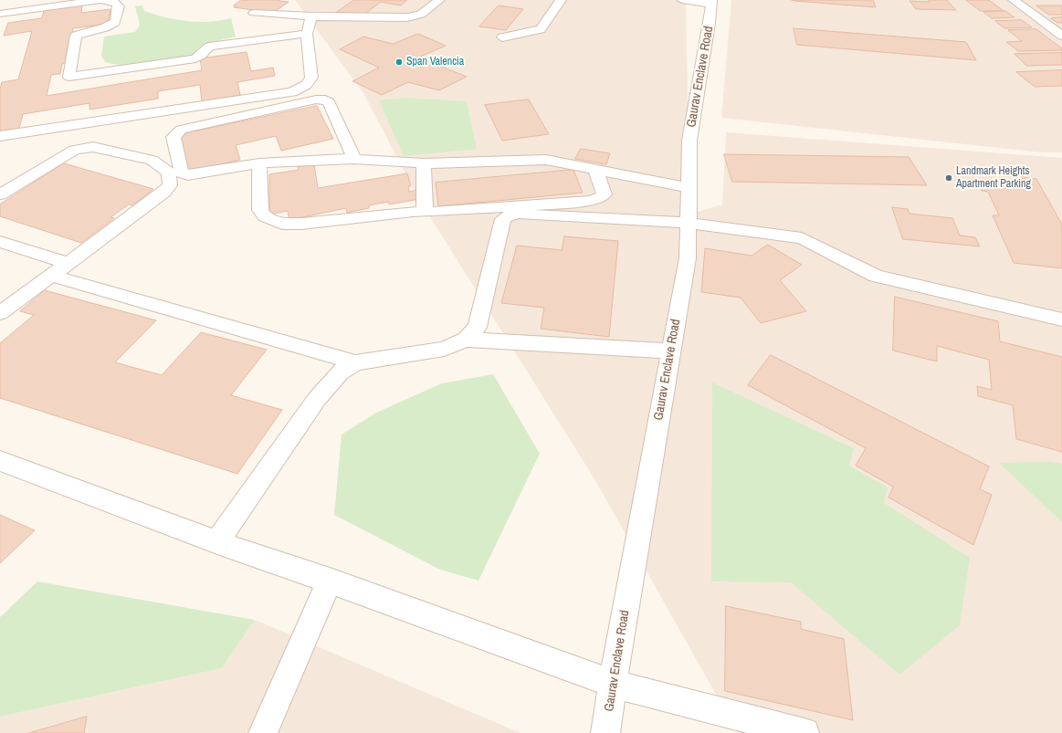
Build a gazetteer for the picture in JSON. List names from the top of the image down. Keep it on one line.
{"streets":{"street":["Gaurav Enclave Road"]},"places":["Span Valencia","Landmark Heights Apartment Parking"]}
